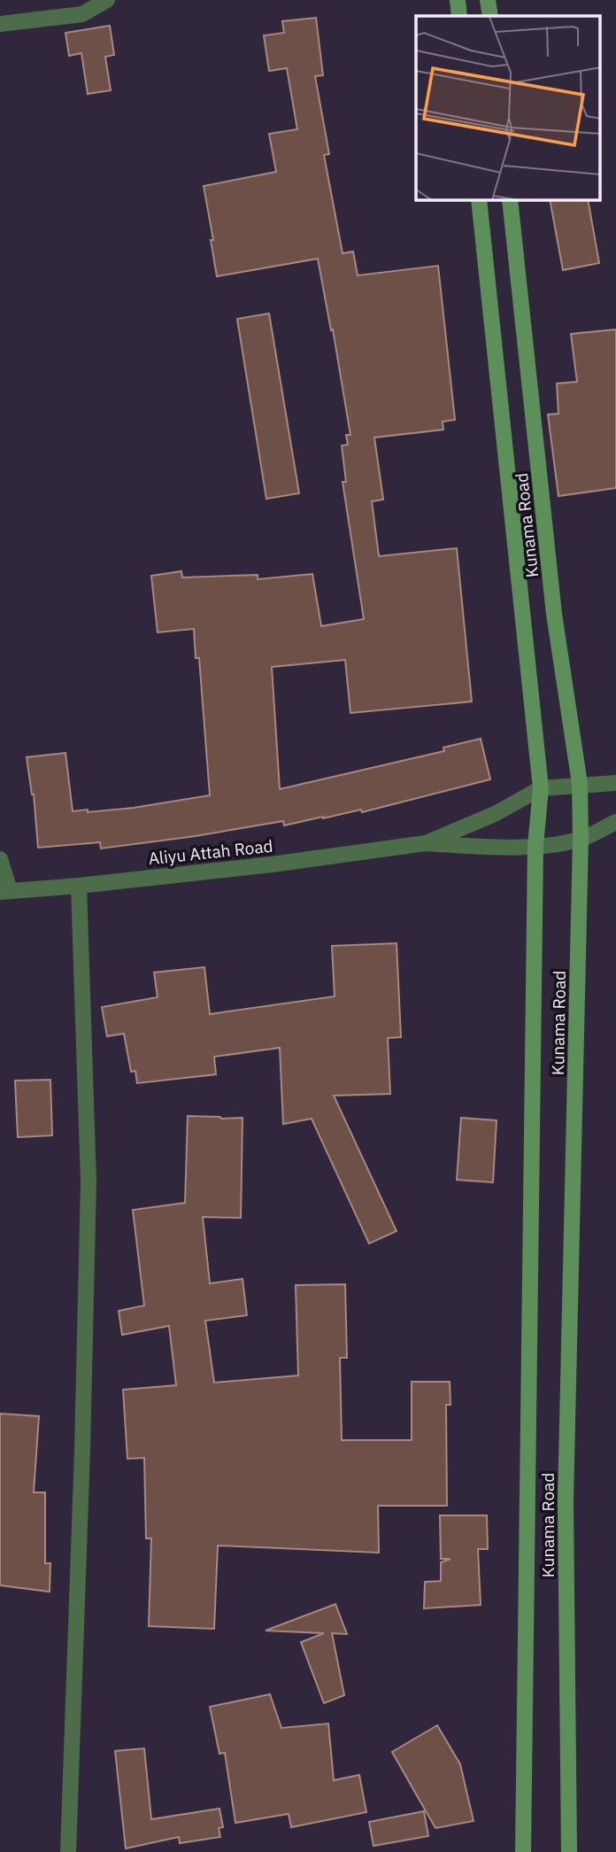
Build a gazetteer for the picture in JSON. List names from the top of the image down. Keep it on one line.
{"streets":{"main road":["Kunama Road"],"street":["Aliyu Attah Road"]},"crossings":[["Kunama Road","Aliyu Attah Road"]]}
